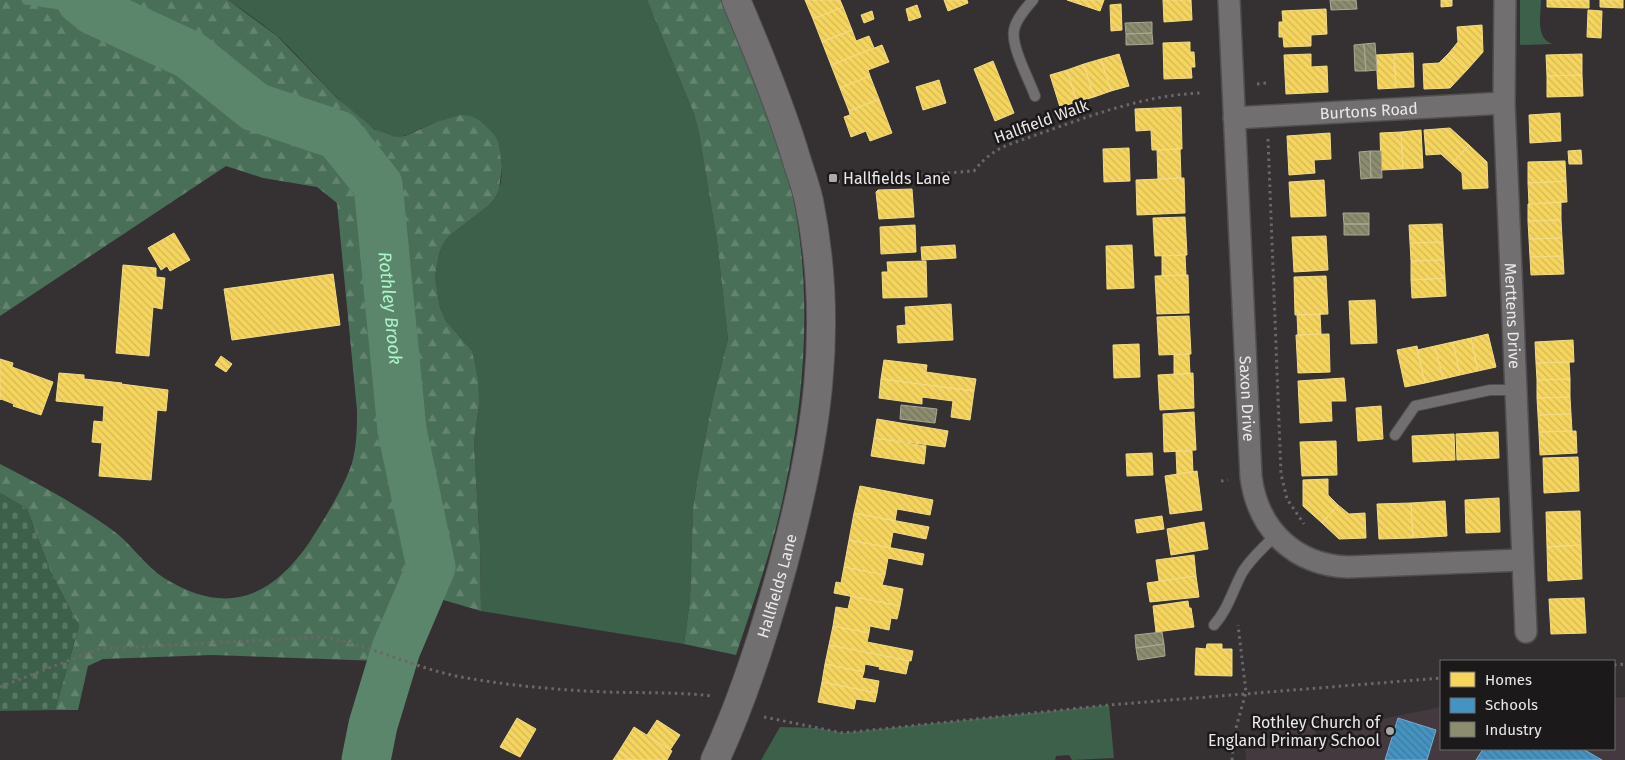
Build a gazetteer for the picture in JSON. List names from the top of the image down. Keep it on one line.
{"streets":{"street":["Burtons Road","Merttens Drive","Saxon Drive","Hallfields Lane"],"path":["Hallfield Walk"]},"crossings":[["Burtons Road","Merttens Drive"],["Burtons Road","Saxon Drive"],["Hallfield Walk","Hallfields Lane"],["Merttens Drive","Saxon Drive"]],"water":["Rothley Brook"],"places":{"transit":["Hallfields Lane"],"other":["Rothley Church of England Primary School"]},"legend":["Homes","Schools","Industry"]}
